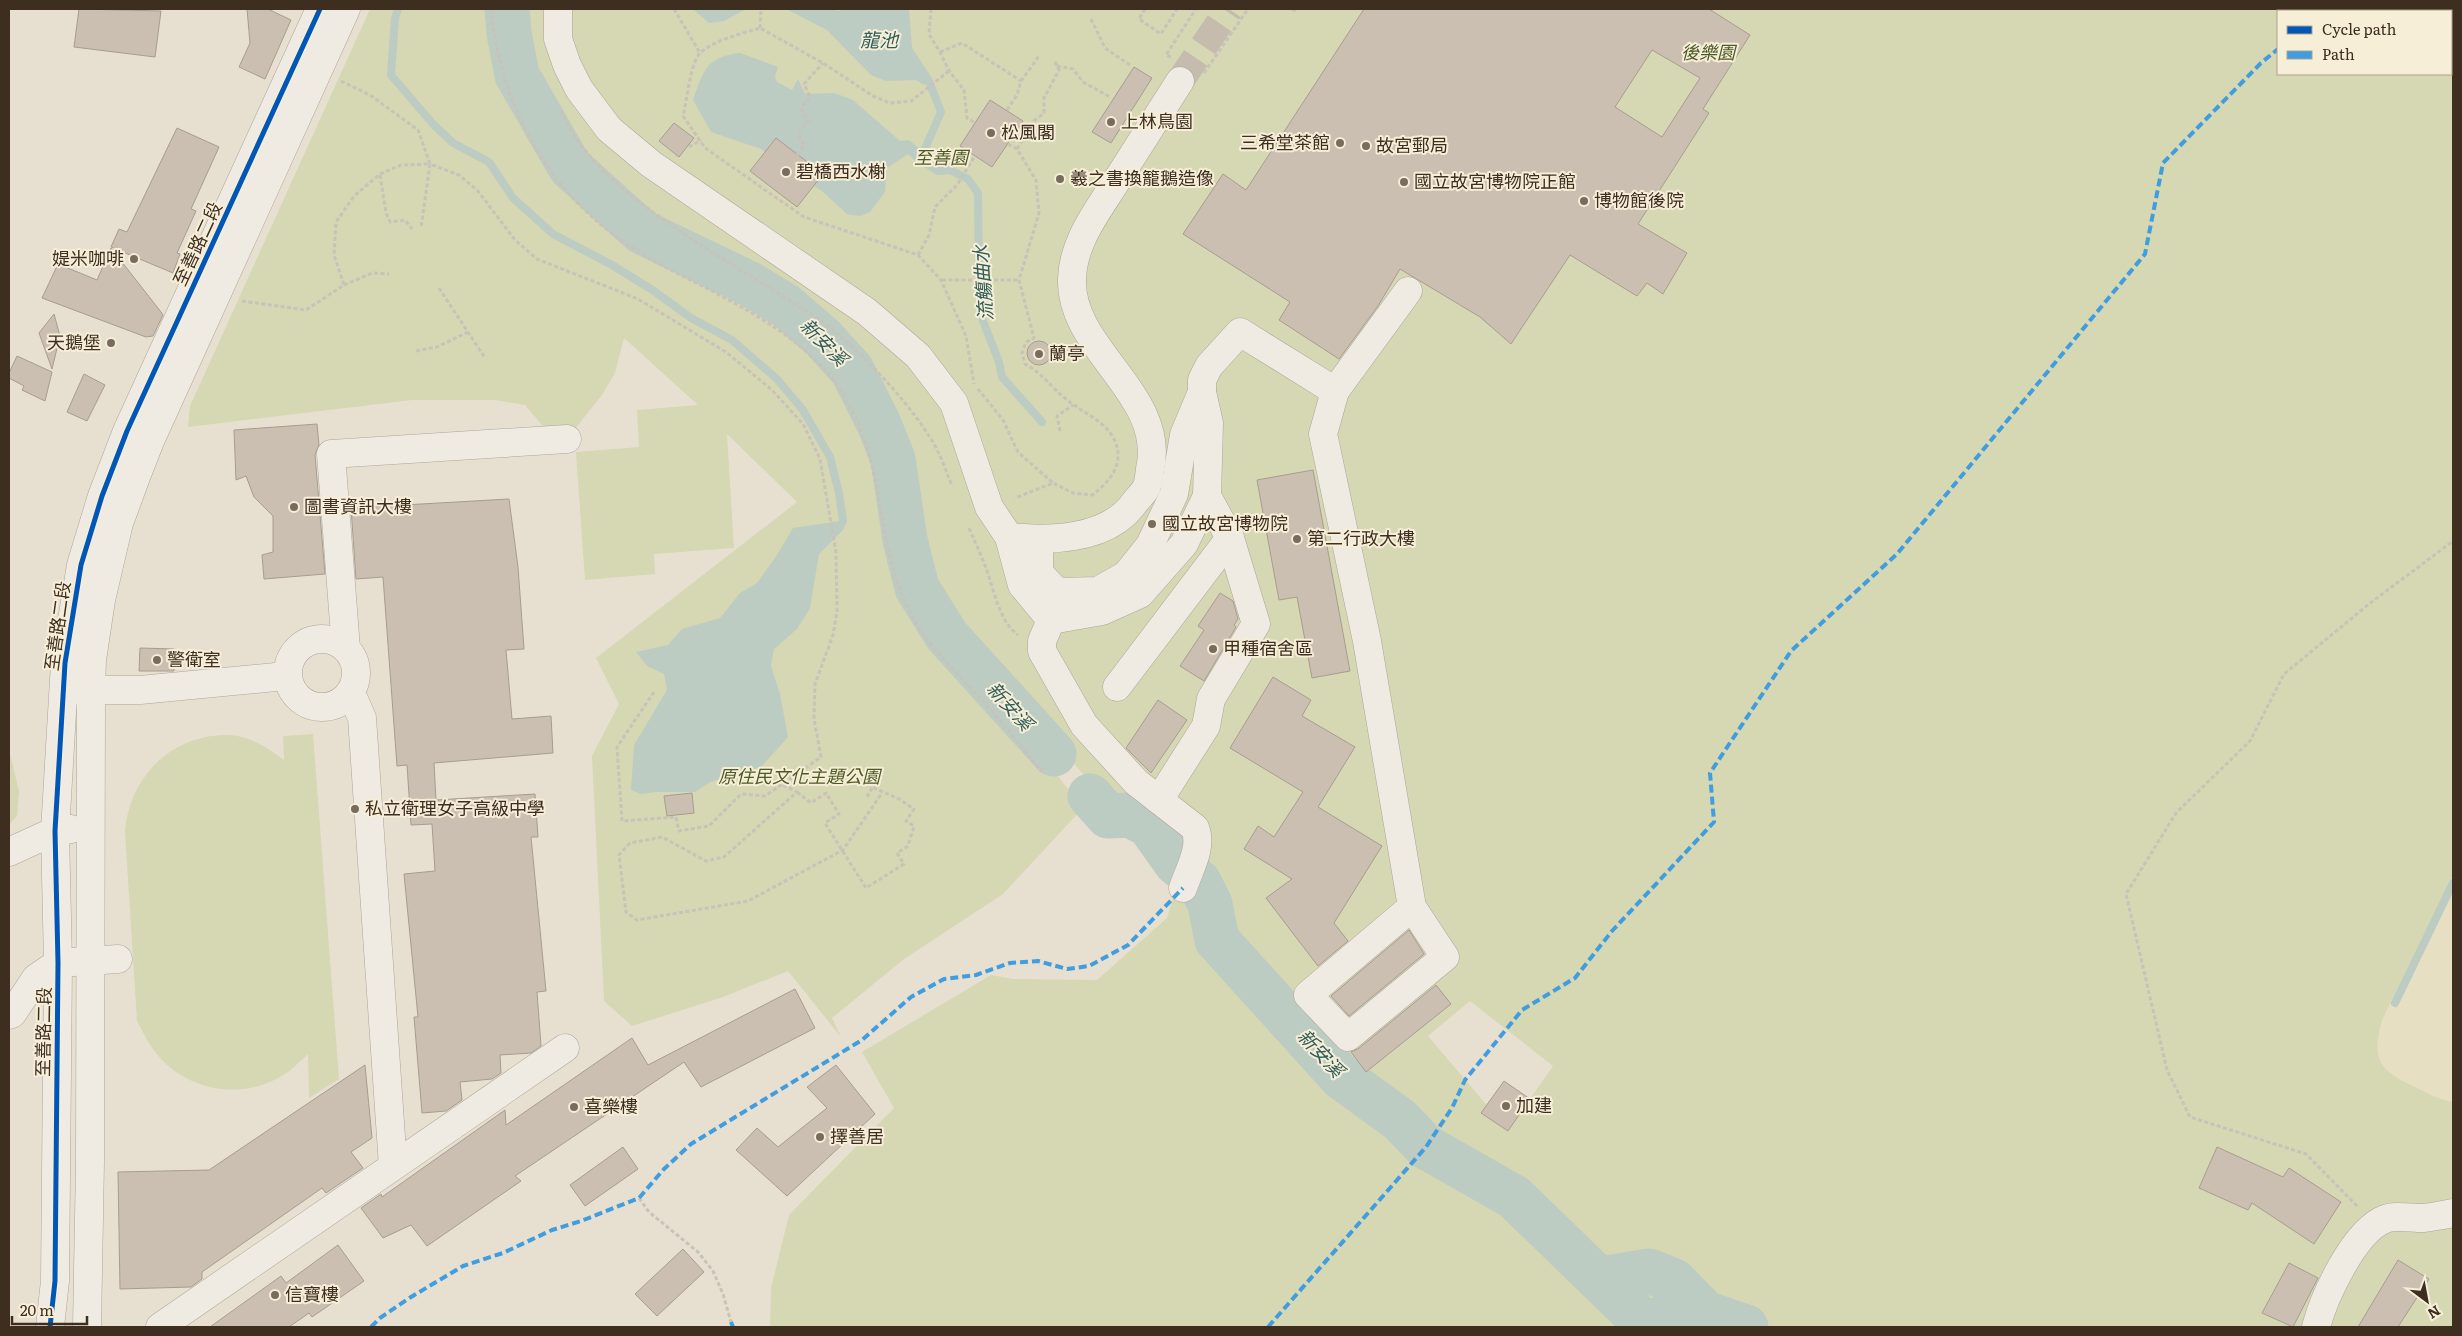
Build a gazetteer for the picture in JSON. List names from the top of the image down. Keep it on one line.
{"streets":{"street":["至善路二段"]},"water":["龍池","流觴曲水","新安溪"],"parks":["後樂園","至善園","原住民文化主題公園"],"places":["上林鳥園","松風閣","三希堂茶館","故宮郵局","碧橋西水榭","羲之書換籠鵝造像","國立故宮博物院正館","博物館後院","媞米咖啡","天鵝堡","蘭亭","圖書資訊大樓","國立故宮博物院","第二行政大樓","甲種宿舍區","警衛室","私立衛理女子高級中學","加建","喜樂樓","擇善居","信寶樓"],"legend":["Cycle path","Path"],"scale_bar":"20 m","north":"bottom right"}
